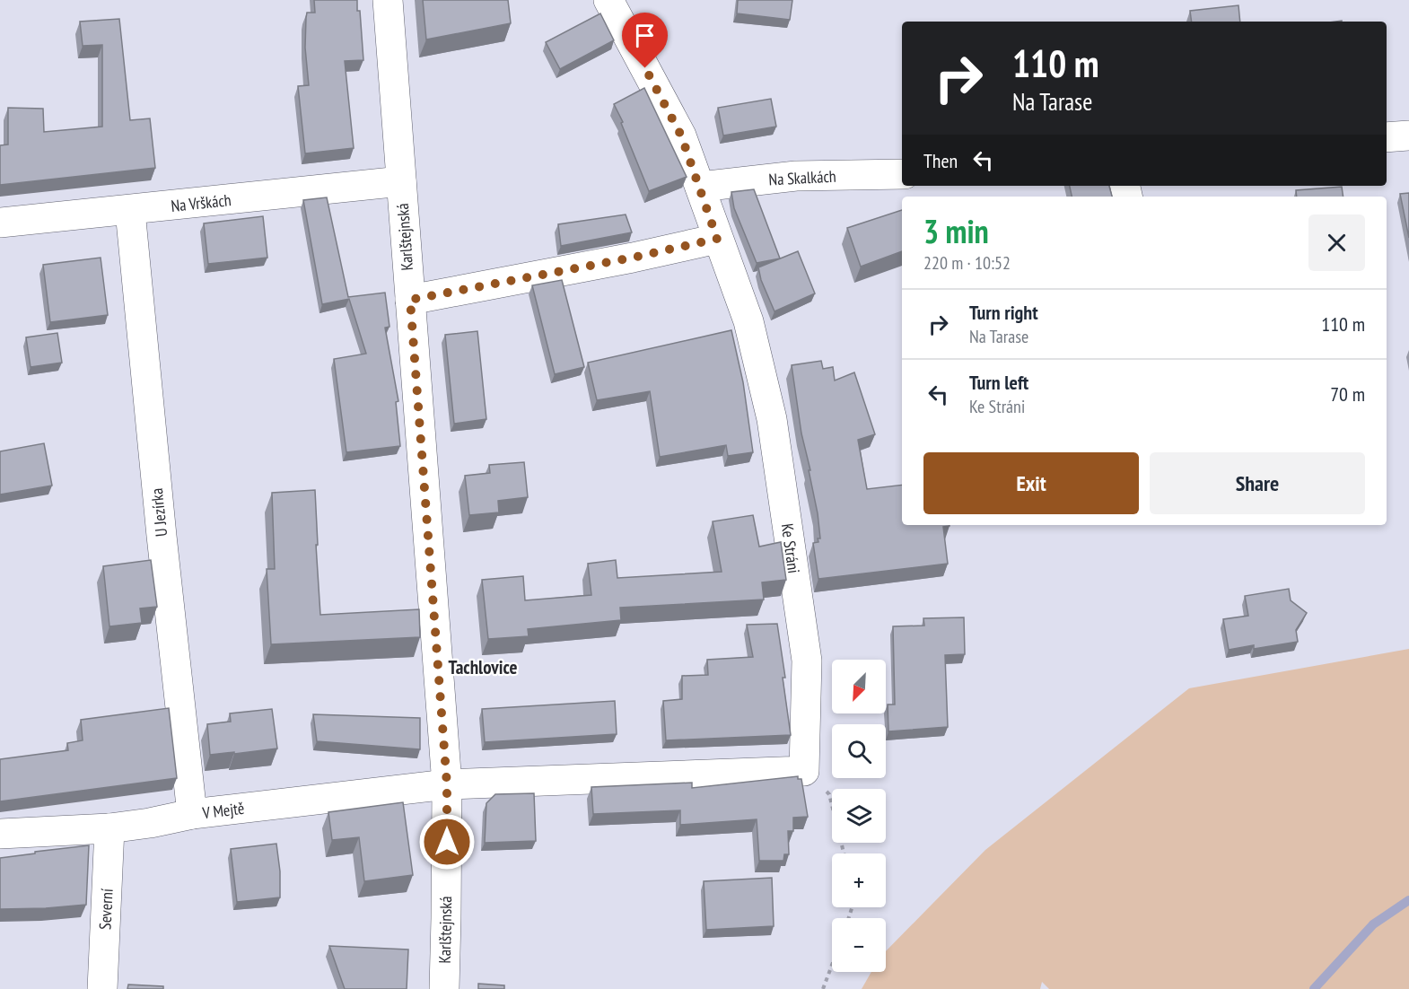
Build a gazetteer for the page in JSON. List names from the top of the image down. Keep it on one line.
{"streets":{"street":["Na Skalkách","Na Vrškách","Karlštejnská","U Jezírka","Ke Stráni","V Mejtě","Severní"]},"crossings":[["Na Skalkách","Ke Stráni"],["Na Vrškách","Karlštejnská"],["Na Vrškách","U Jezírka"],["Karlštejnská","V Mejtě"],["U Jezírka","V Mejtě"],["V Mejtě","Severní"]],"districts":["Tachlovice"],"north":"bottom left","page":{"turn":["110 m","Na Tarase"],"then":"Then","heading":["3 min","220 m · 10:52"],"list":[{"name":"Turn right","note":"Na Tarase","value":"110 m"},{"name":"Turn left","note":"Ke Stráni","value":"70 m"}],"buttons":["Exit","Share"],"map_buttons":["+","−"]}}
